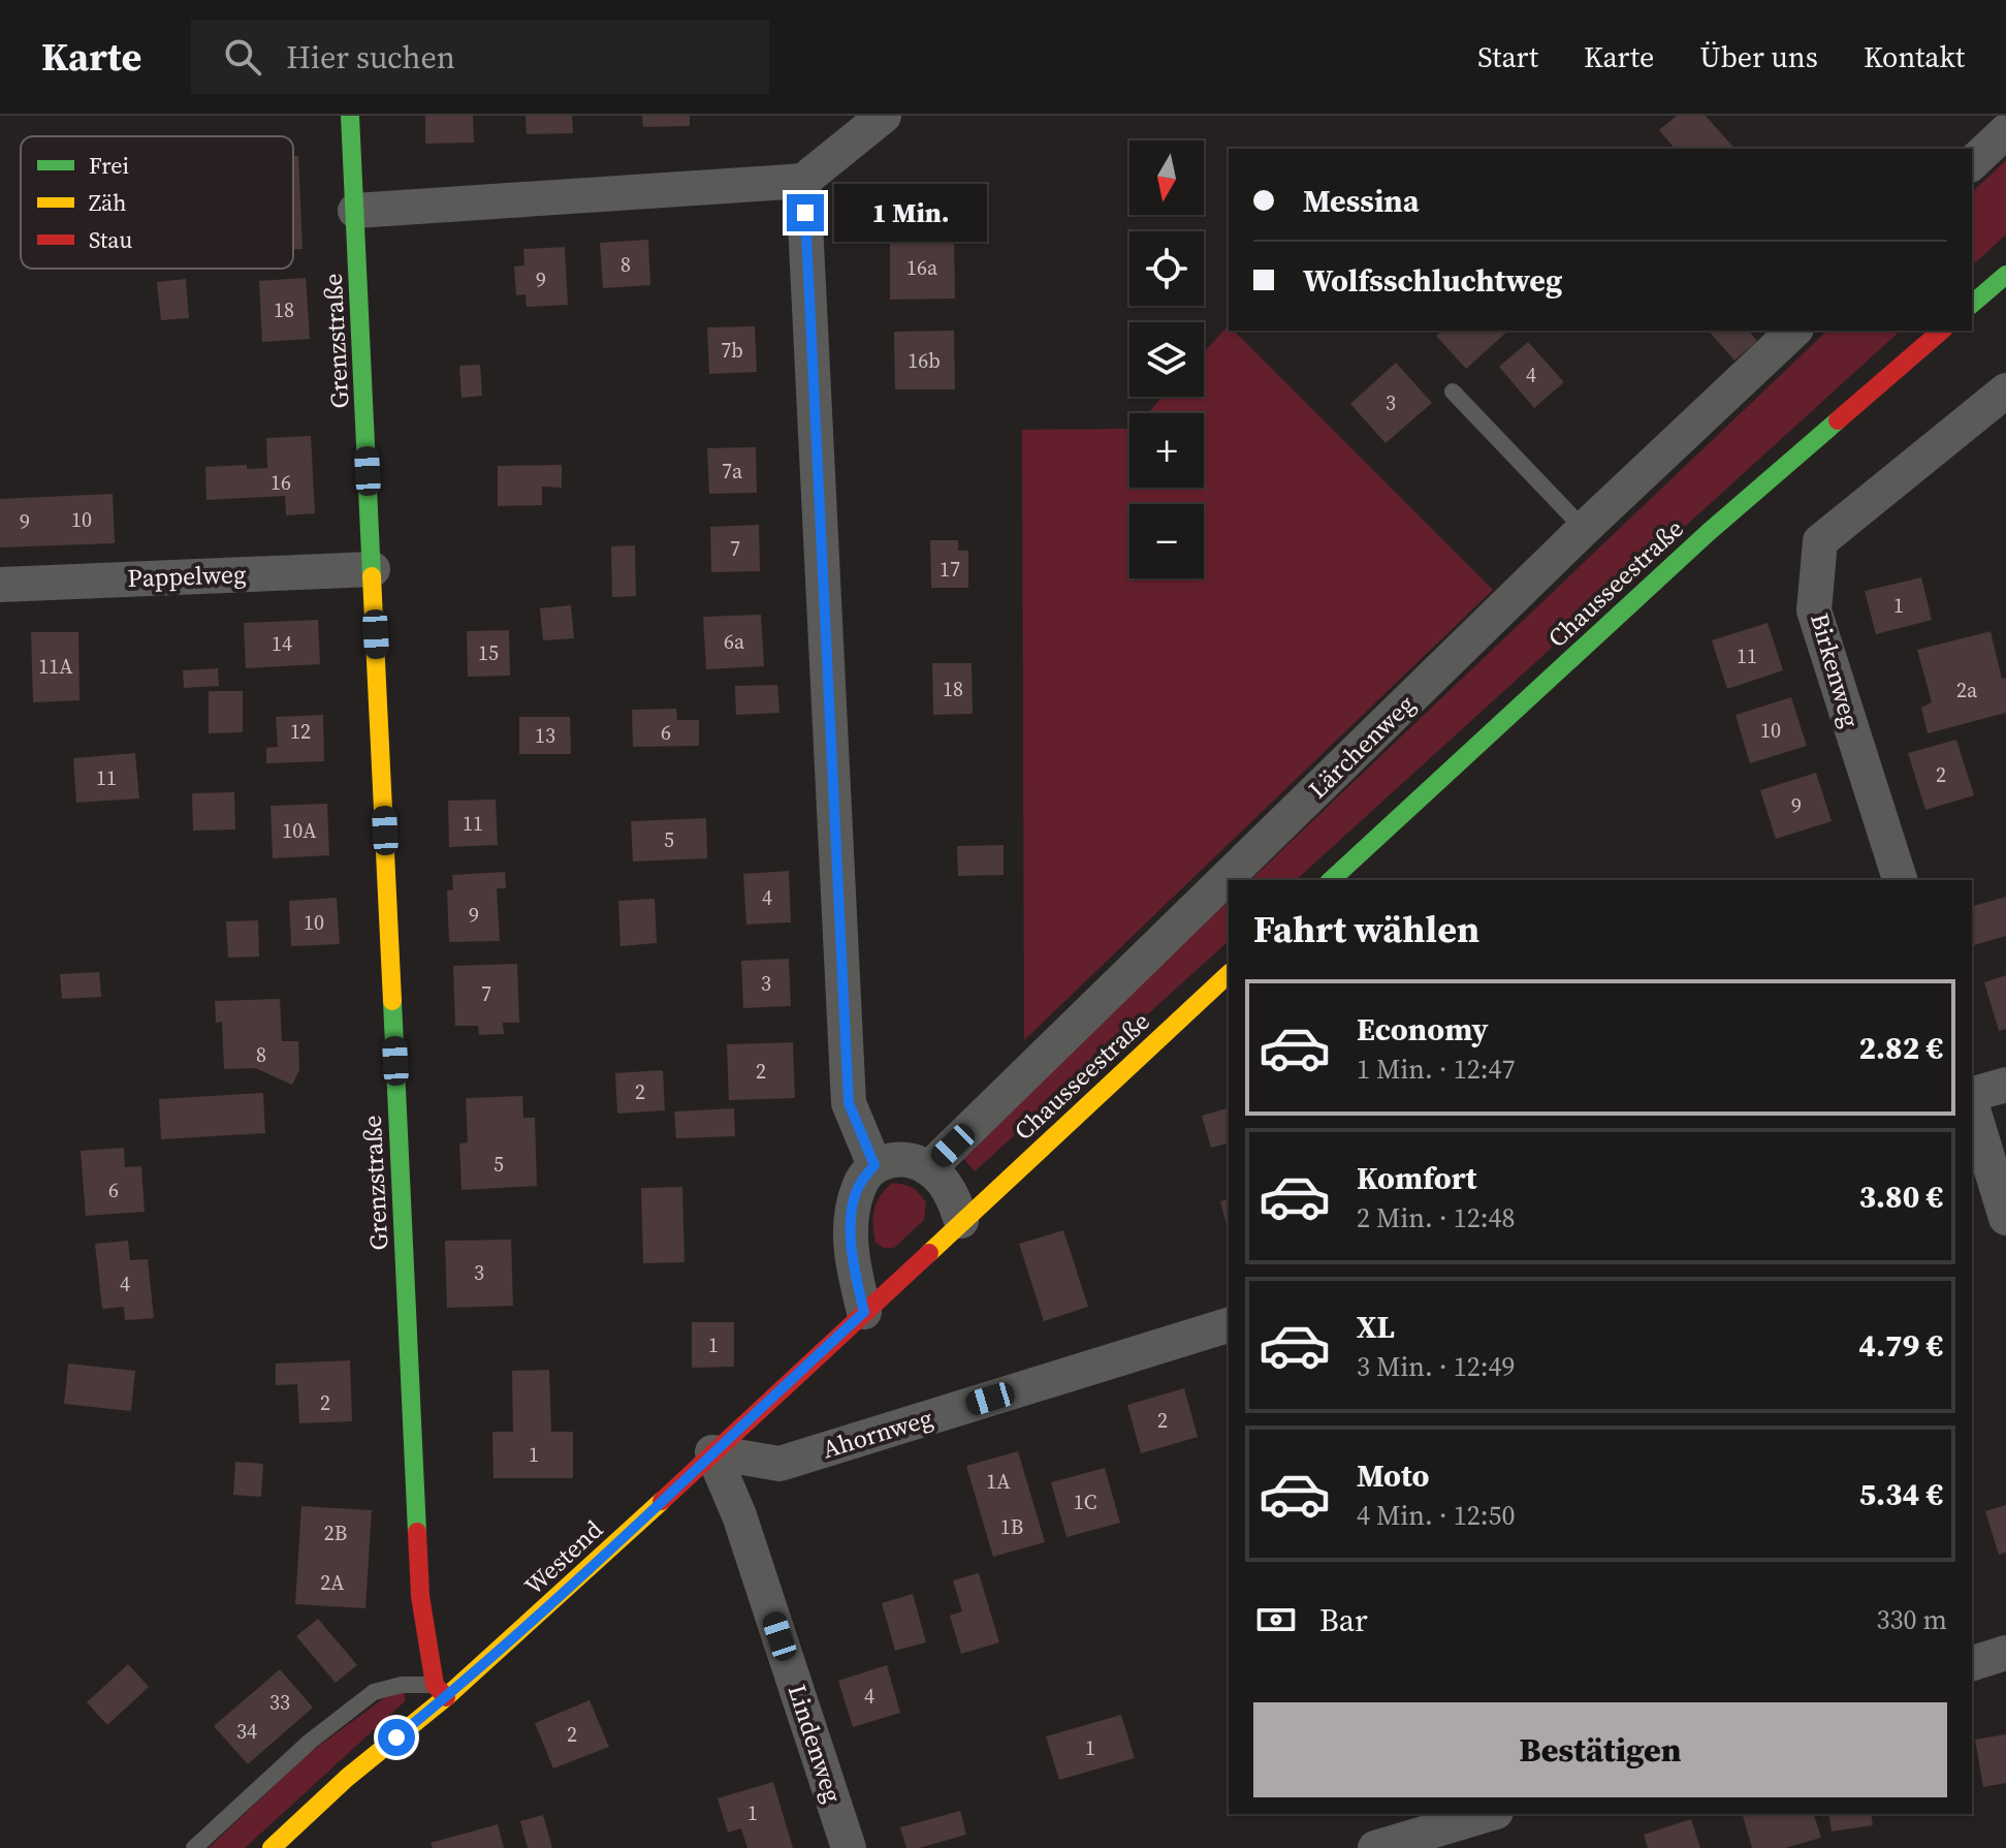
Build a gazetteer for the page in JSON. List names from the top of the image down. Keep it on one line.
{"streets":{"main road":["Grenzstraße","Chausseestraße","Westend"],"street":["Pappelweg","Birkenweg","Lärchenweg","Ahornweg","Lindenweg"]},"crossings":[["Grenzstraße","Pappelweg"],["Grenzstraße","Westend"],["Chausseestraße","Ahornweg"],["Chausseestraße","Westend"],["Chausseestraße","Lindenweg"],["Ahornweg","Westend"],["Ahornweg","Lindenweg"],["Westend","Lindenweg"]],"house_numbers":["8","16a","9","18","7b","16b","4","3","7a","16","10","9","7","17","1","6a","14","15","11","11A","18","2a","10","12","6","13","2","11","9","11","10A","5","4","9","10","3","7","8","2","2","5","6","3","4","1","2","2","1","1A","1C","1B","2B","2A","4","33","34","2","1","1"],"legend":["Frei","Zäh","Stau"],"north":"bottom","page":{"header":"Karte","search":"Hier suchen","nav":["Start","Karte","Über uns","Kontakt"],"map_buttons":["+","−"],"banner":["Messina","Wolfsschluchtweg"],"bubble":"1 Min.","heading":"Fahrt wählen","list":[{"name":"Economy","note":"1 Min. · 12:47","value":"2.82 €"},{"name":"Komfort","note":"2 Min. · 12:48","value":"3.80 €"},{"name":"XL","note":"3 Min. · 12:49","value":"4.79 €"},{"name":"Moto","note":"4 Min. · 12:50","value":"5.34 €"}],"pay":["Bar","330 m"],"buttons":"Bestätigen"}}
